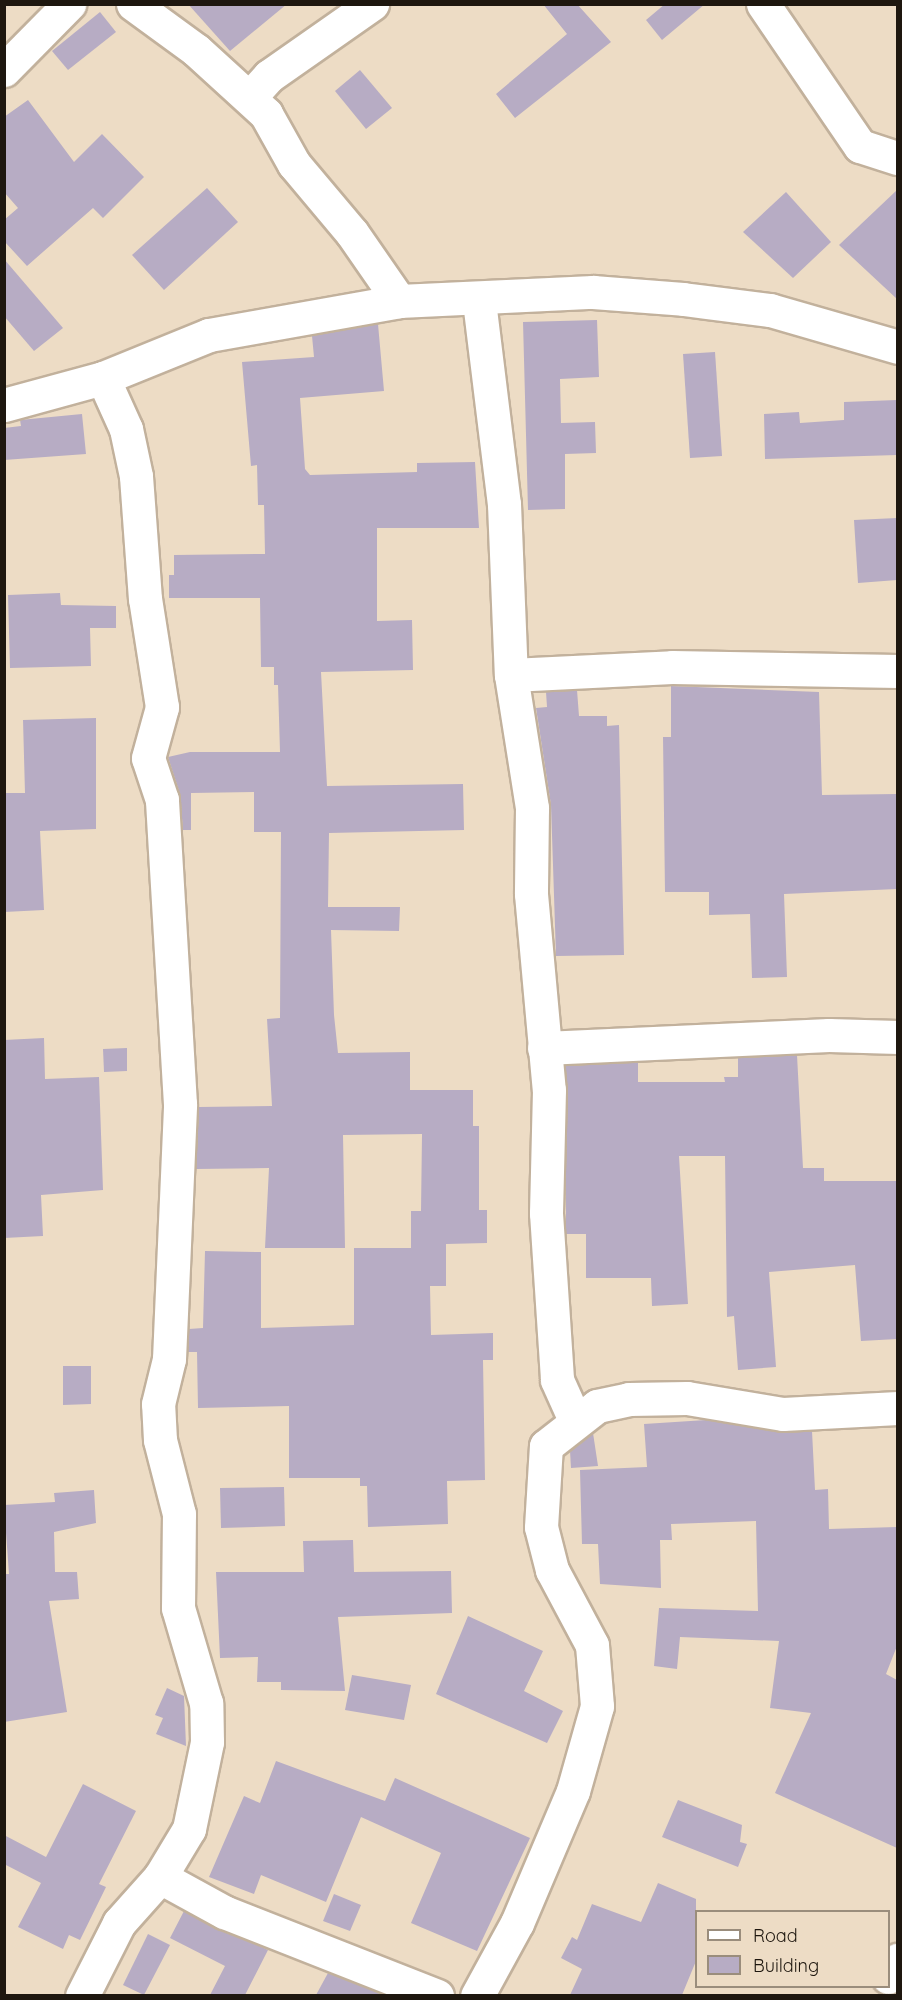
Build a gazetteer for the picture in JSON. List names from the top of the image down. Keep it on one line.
{"legend":["Road","Building"]}
